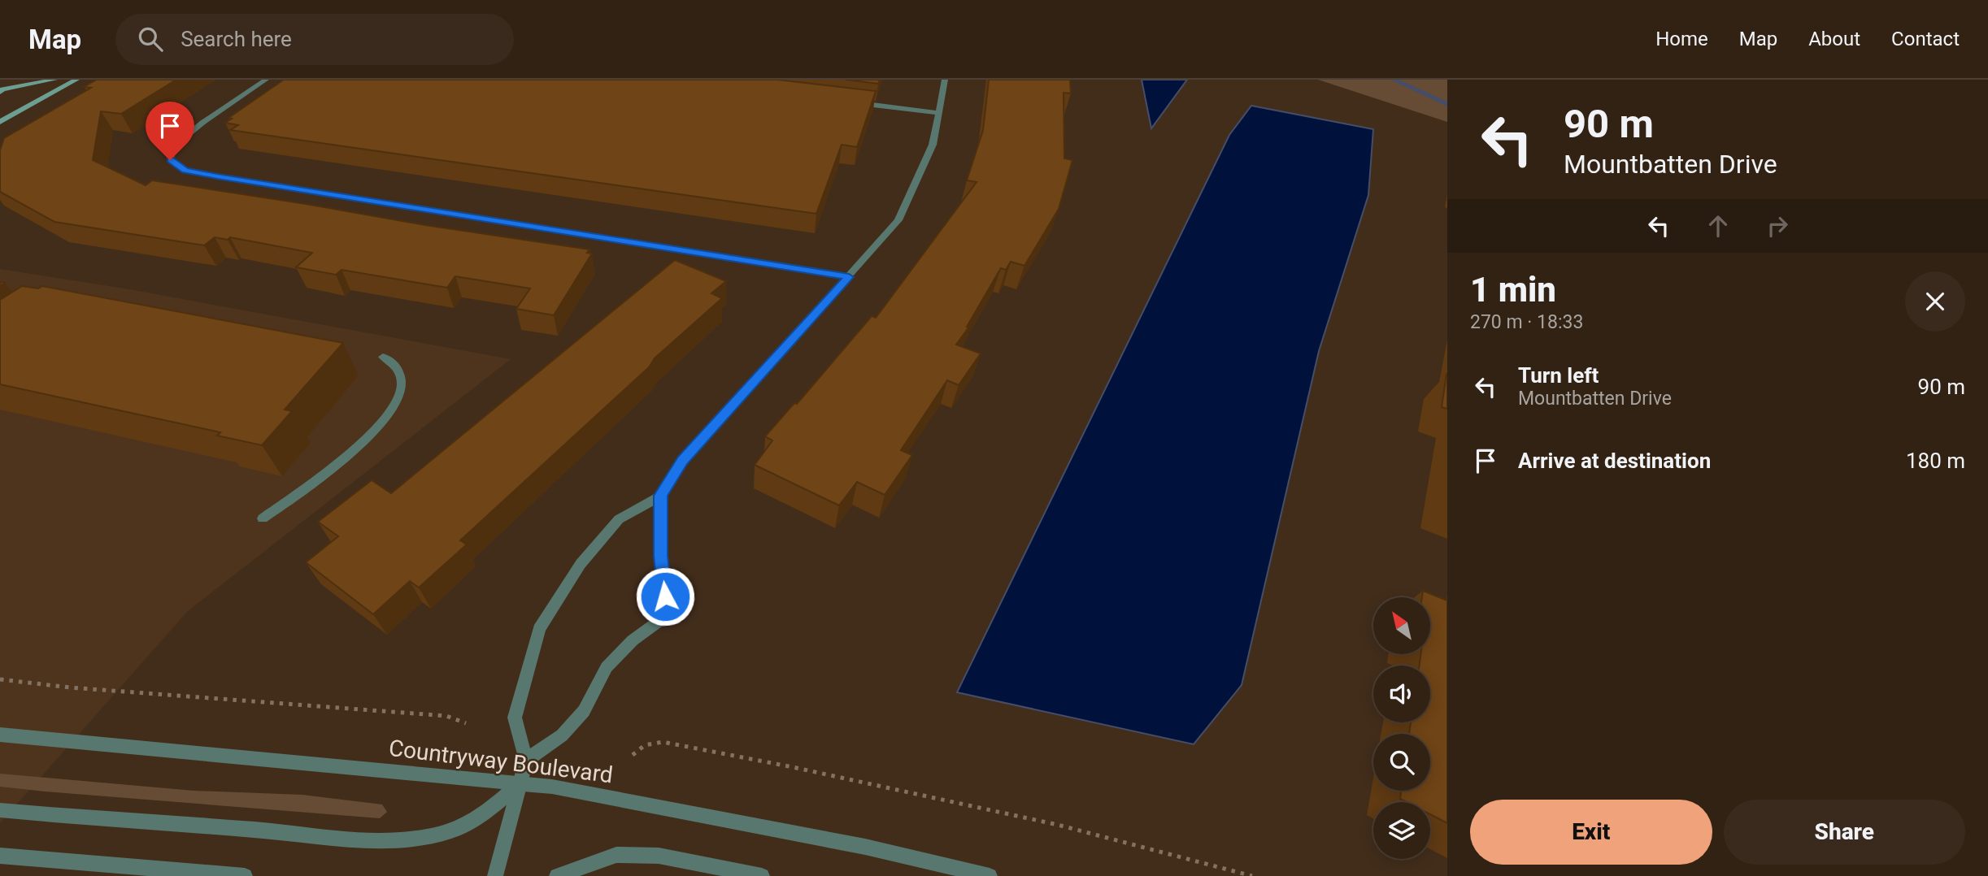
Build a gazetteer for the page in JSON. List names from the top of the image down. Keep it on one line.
{"streets":{"street":["Countryway Boulevard"]},"north":"top left","page":{"header":"Map","search":"Search here","nav":["Home","Map","About","Contact"],"turn":["90 m","Mountbatten Drive"],"heading":["1 min","270 m · 18:33"],"list":[{"name":"Turn left","note":"Mountbatten Drive","value":"90 m"},{"name":"Arrive at destination","value":"180 m"}],"buttons":["Exit","Share"]}}
